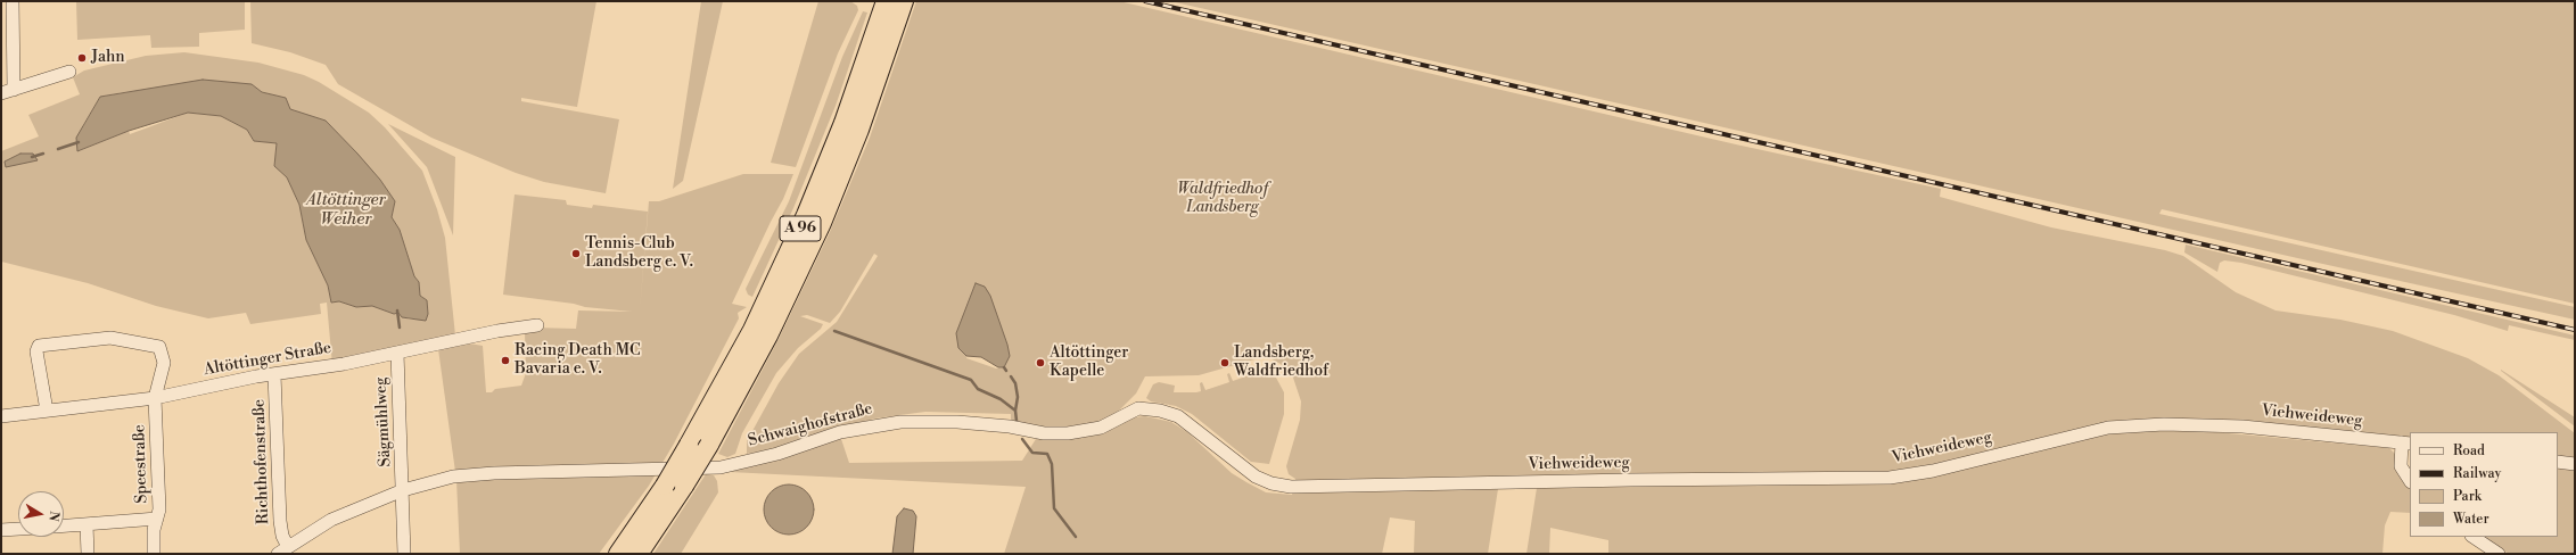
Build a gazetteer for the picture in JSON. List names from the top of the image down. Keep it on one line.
{"streets":{"highway":["A 96"],"street":["Altöttinger Straße","Viehweideweg","Sägmühlweg","Schwaighofstraße","Richthofenstraße","Speestraße"]},"crossings":[["Altöttinger Straße","Sägmühlweg"],["Altöttinger Straße","Richthofenstraße"],["Altöttinger Straße","Speestraße"],["Viehweideweg","Schwaighofstraße"],["Sägmühlweg","Schwaighofstraße"],["Schwaighofstraße","Richthofenstraße"]],"water":["Altöttinger Weiher"],"parks":["Waldfriedhof Landsberg"],"places":["Jahn","Tennis-Club Landsberg e. V.","Racing Death MC Bavaria e. V.","Altöttinger Kapelle","Landsberg, Waldfriedhof"],"legend":["Road","Railway","Park","Water"],"north":"right"}
